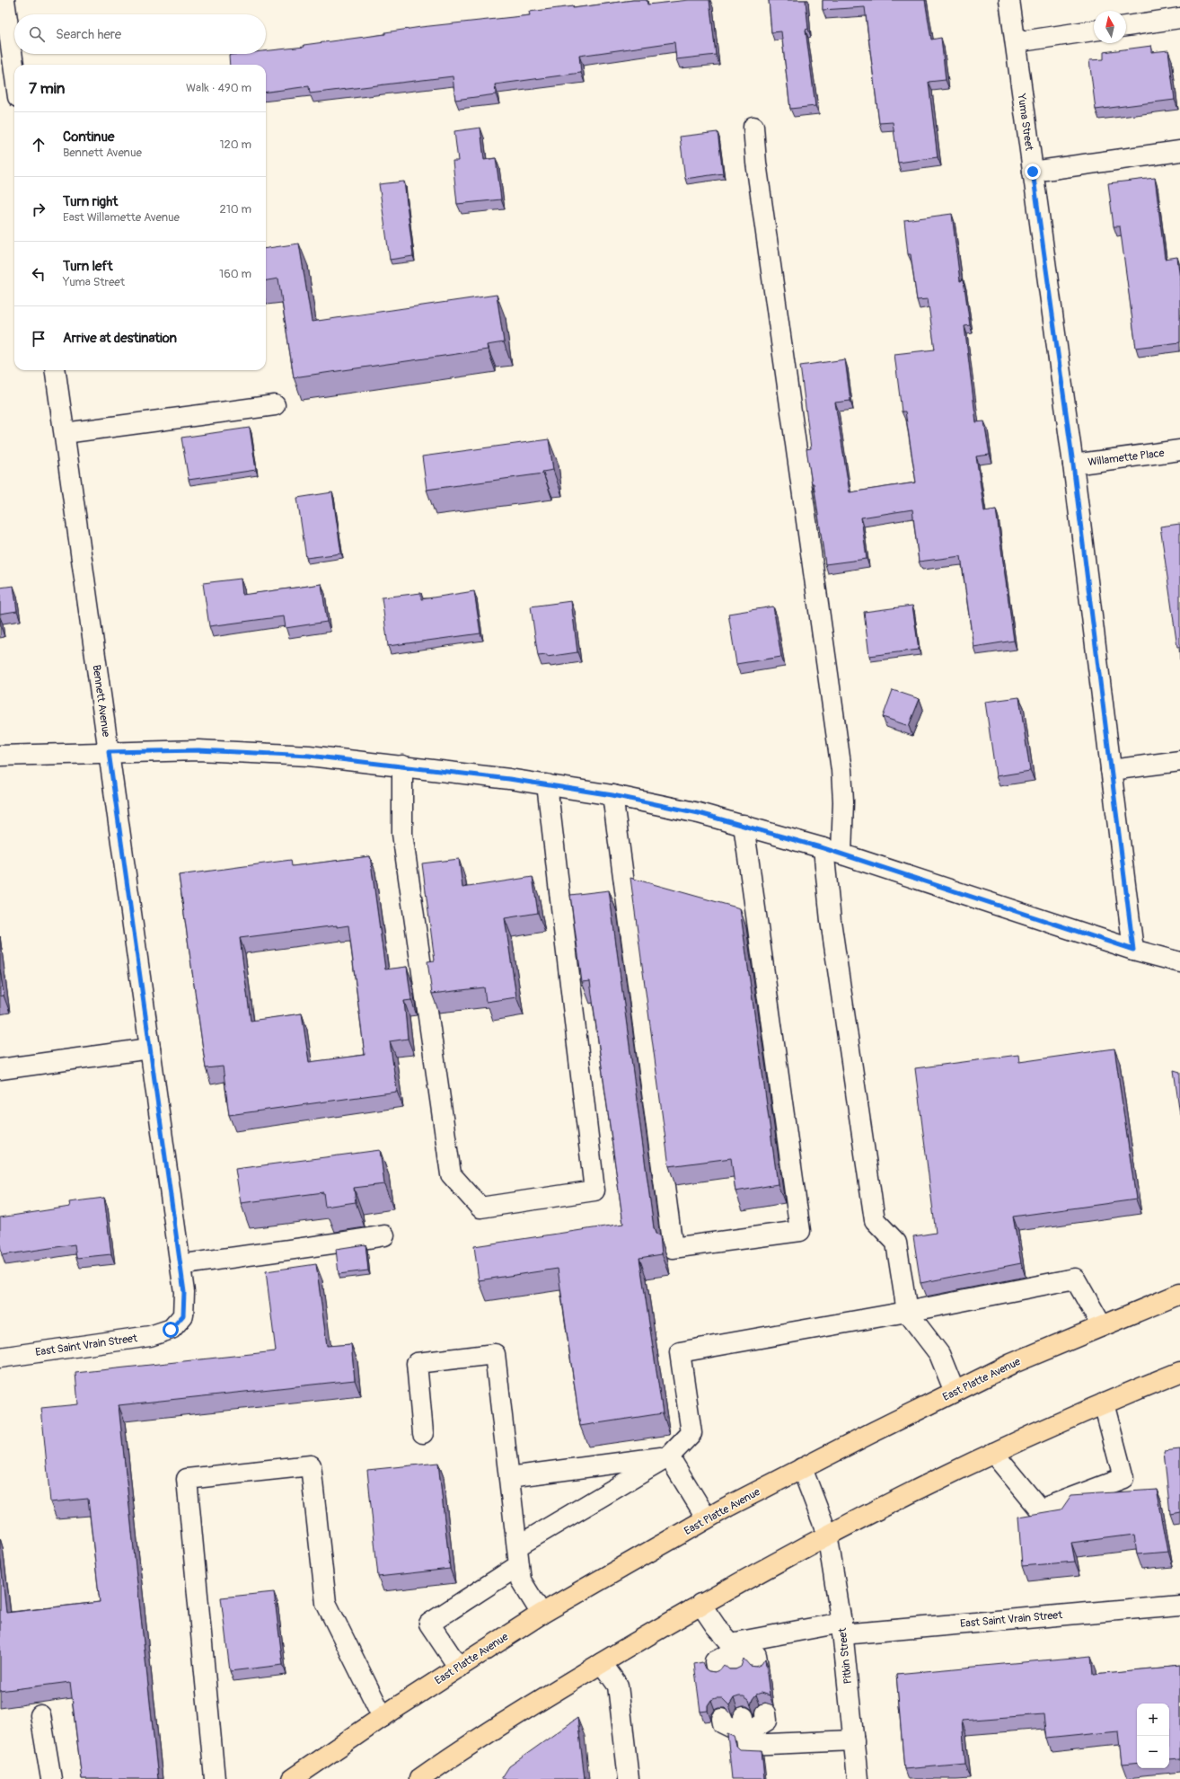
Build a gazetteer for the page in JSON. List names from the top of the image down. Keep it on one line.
{"streets":{"main road":["East Platte Avenue"],"street":["Yuma Street","Willamette Place","Bennett Avenue","East Saint Vrain Street","Pitkin Street"]},"crossings":[["Yuma Street","Willamette Place"],["Bennett Avenue","East Saint Vrain Street"],["East Saint Vrain Street","Pitkin Street"],["East Platte Avenue","Pitkin Street"]],"north":"top","page":{"search":"Search here","heading":["7 min","Walk · 490 m"],"list":[["Continue","Bennett Avenue","120 m"],["Turn right","East Willamette Avenue","210 m"],["Turn left","Yuma Street","160 m"],"Arrive at destination"],"map_buttons":["+","−"]}}
